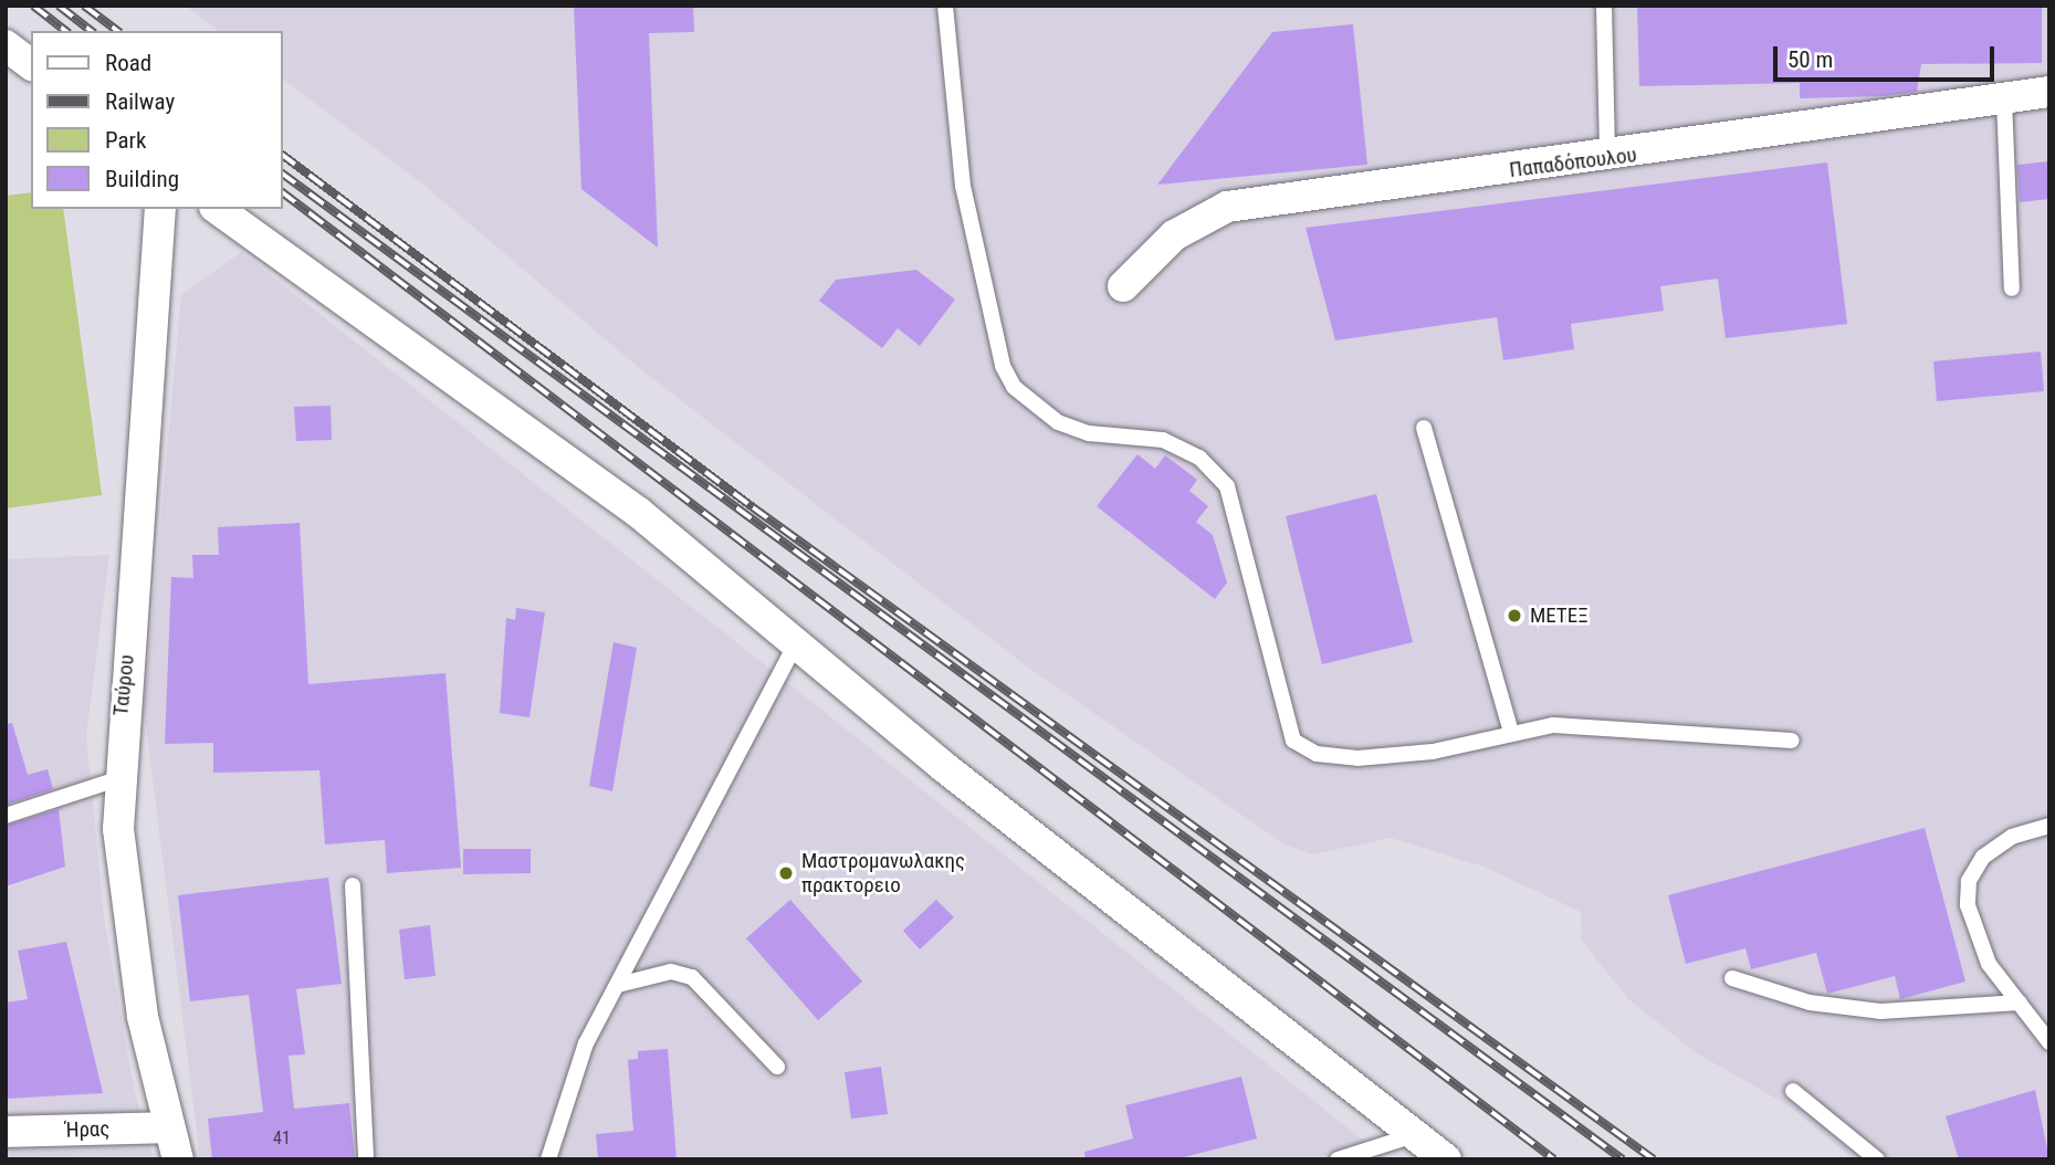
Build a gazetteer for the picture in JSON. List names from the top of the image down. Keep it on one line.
{"streets":{"street":["Παπαδόπουλου","Ταύρου","Ήρας"]},"crossings":[["Ταύρου","Ήρας"]],"places":["ΜΕΤΕΞ","Μαστρομανωλακης πρακτορειο"],"house_numbers":["41"],"legend":["Road","Railway","Park","Building"],"scale_bar":"50 m"}
